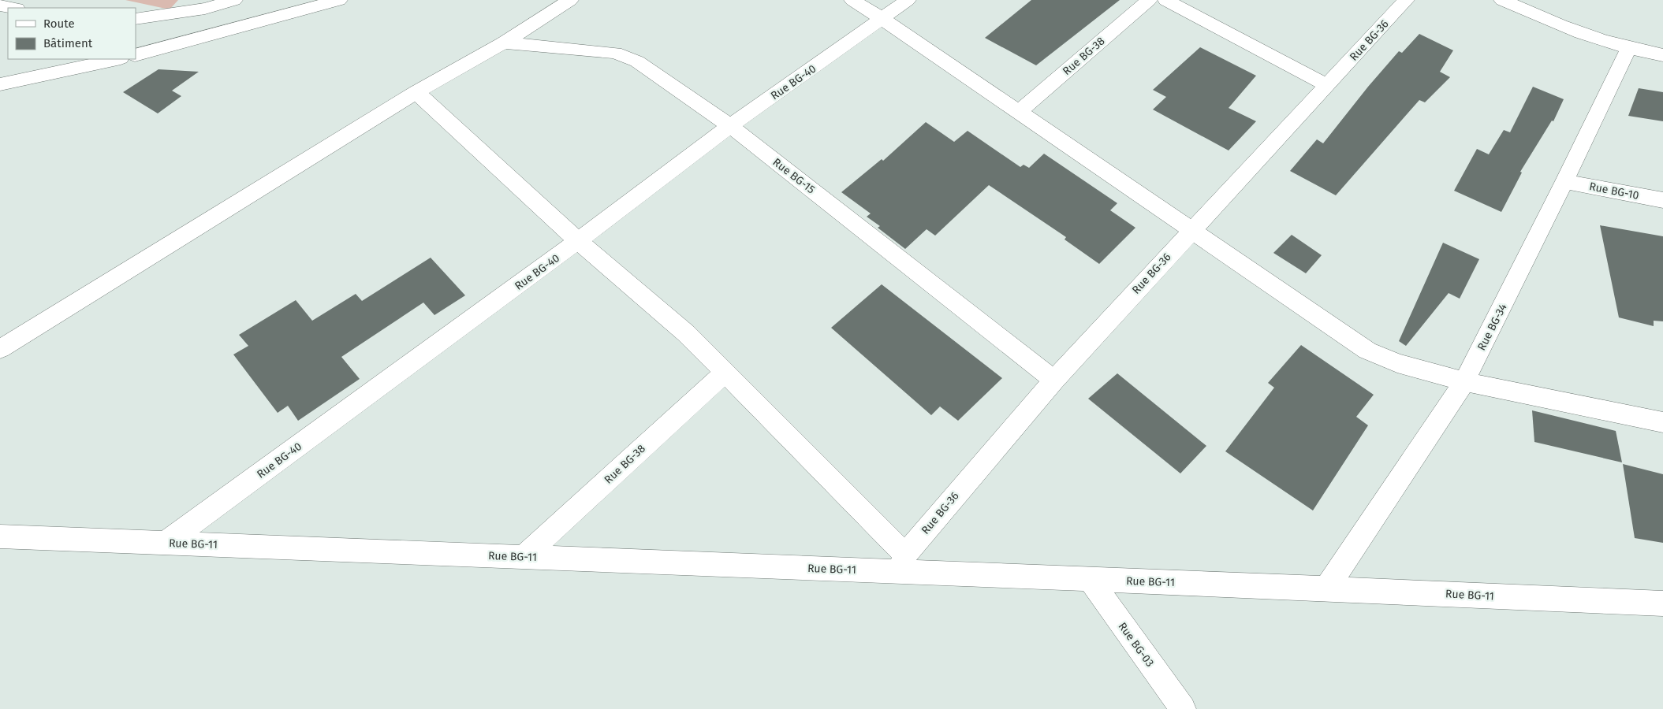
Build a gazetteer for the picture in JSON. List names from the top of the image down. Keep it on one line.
{"streets":{"street":["Rue BG-36","Rue BG-38","Rue BG-40","Rue BG-15","Rue BG-10","Rue BG-34","Rue BG-11","Rue BG-03"]},"crossings":[["Rue BG-36","Rue BG-15"],["Rue BG-36","Rue BG-11"],["Rue BG-38","Rue BG-11"],["Rue BG-40","Rue BG-15"],["Rue BG-40","Rue BG-11"],["Rue BG-10","Rue BG-34"],["Rue BG-34","Rue BG-11"],["Rue BG-11","Rue BG-03"]],"legend":["Route","Bâtiment"]}
